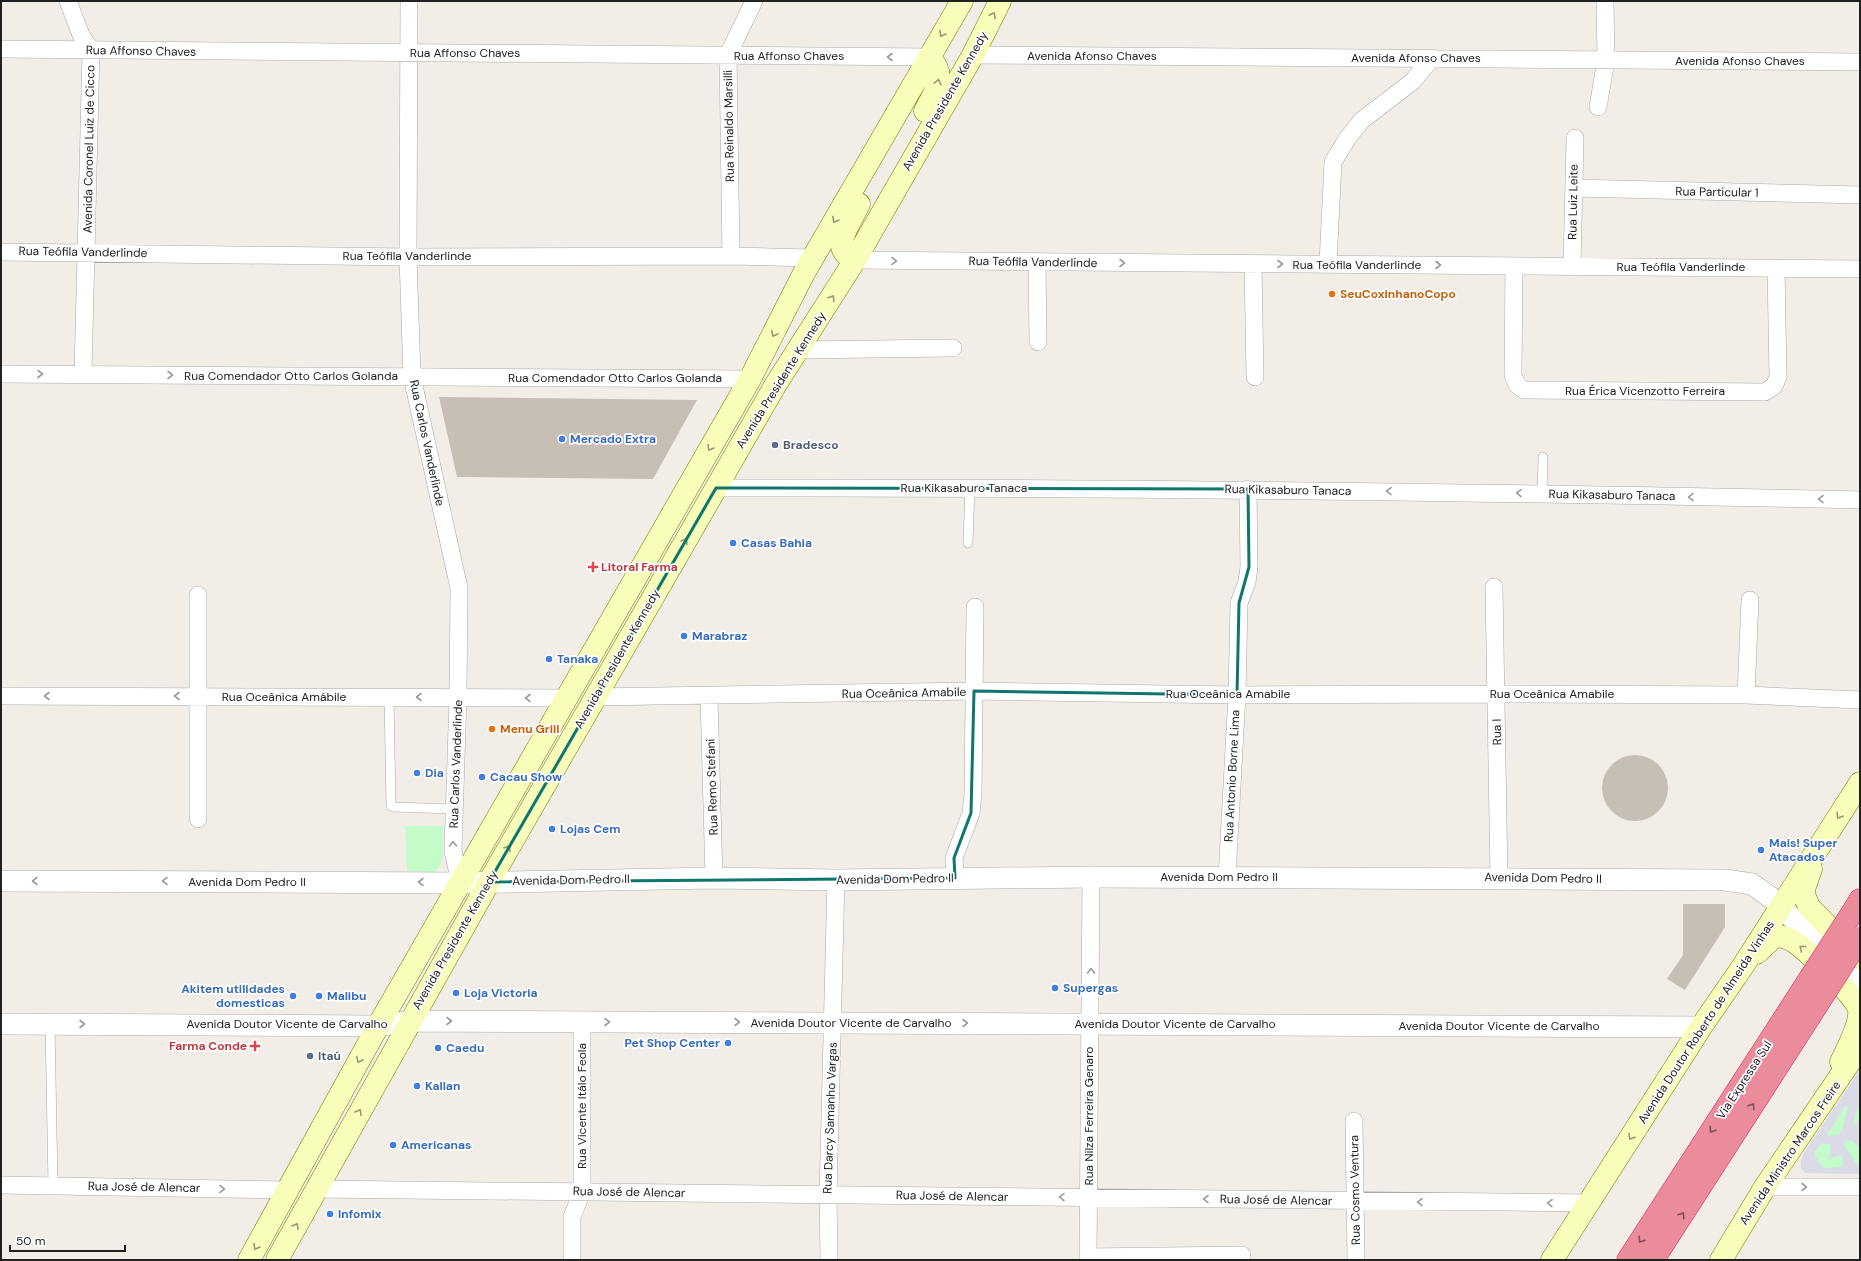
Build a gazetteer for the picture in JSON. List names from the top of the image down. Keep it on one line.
{"streets":{"highway":["Via Expressa Sul"],"main road":["Avenida Presidente Kennedy","Avenida Doutor Roberto de Almeida Vinhas","Avenida Ministro Marcos Freire"],"street":["Rua Affonso Chaves","Avenida Afonso Chaves","Rua Reinaldo Marsilli","Avenida Coronel Luiz de Cicco","Rua Particular 1","Rua Luiz Leite","Rua Teófila Vanderlinde","Rua Comendador Otto Carlos Golanda","Rua Érica Vicenzotto Ferreira","Rua Carlos Vanderlinde","Rua Kikasaburo Tanaca","Rua Oceânica Amabile","Rua Oceânica Amábile","Rua I","Rua Antonio Borne Lima","Rua Remo Stefani","Avenida Dom Pedro II","Avenida Doutor Vicente de Carvalho","Rua Vicente Itálo Feola","Rua Nilza Ferreira Genaro","Rua Darcy Samanho Vargas","Rua José de Alencar","Rua Cosmo Ventura"]},"crossings":[["Rua Affonso Chaves","Avenida Presidente Kennedy"],["Rua Affonso Chaves","Rua Reinaldo Marsilli"],["Rua Affonso Chaves","Avenida Coronel Luiz de Cicco"],["Rua Affonso Chaves","Rua Carlos Vanderlinde"],["Avenida Afonso Chaves","Avenida Presidente Kennedy"],["Avenida Presidente Kennedy","Rua Teófila Vanderlinde"],["Avenida Presidente Kennedy","Rua Comendador Otto Carlos Golanda"],["Avenida Presidente Kennedy","Rua Carlos Vanderlinde"],["Avenida Presidente Kennedy","Rua Kikasaburo Tanaca"],["Avenida Presidente Kennedy","Rua Oceânica Amabile"],["Avenida Presidente Kennedy","Rua Oceânica Amábile"],["Avenida Presidente Kennedy","Avenida Dom Pedro II"],["Avenida Presidente Kennedy","Avenida Doutor Vicente de Carvalho"],["Avenida Presidente Kennedy","Rua José de Alencar"],["Rua Reinaldo Marsilli","Rua Teófila Vanderlinde"],["Avenida Coronel Luiz de Cicco","Rua Teófila Vanderlinde"],["Avenida Coronel Luiz de Cicco","Rua Comendador Otto Carlos Golanda"],["Rua Particular 1","Rua Luiz Leite"],["Rua Luiz Leite","Rua Teófila Vanderlinde"],["Rua Teófila Vanderlinde","Rua Érica Vicenzotto Ferreira"],["Rua Teófila Vanderlinde","Rua Carlos Vanderlinde"],["Rua Comendador Otto Carlos Golanda","Rua Carlos Vanderlinde"],["Rua Carlos Vanderlinde","Rua Oceânica Amábile"],["Rua Carlos Vanderlinde","Avenida Dom Pedro II"],["Rua Kikasaburo Tanaca","Rua Antonio Borne Lima"],["Rua Oceânica Amabile","Rua I"],["Rua Oceânica Amabile","Rua Antonio Borne Lima"],["Rua Oceânica Amabile","Rua Remo Stefani"],["Rua I","Avenida Dom Pedro II"],["Rua Antonio Borne Lima","Avenida Dom Pedro II"],["Rua Remo Stefani","Avenida Dom Pedro II"],["Avenida Dom Pedro II","Avenida Doutor Roberto de Almeida Vinhas"],["Avenida Dom Pedro II","Rua Nilza Ferreira Genaro"],["Avenida Dom Pedro II","Rua Darcy Samanho Vargas"],["Avenida Doutor Roberto de Almeida Vinhas","Avenida Doutor Vicente de Carvalho"],["Avenida Doutor Roberto de Almeida Vinhas","Rua José de Alencar"],["Avenida Doutor Vicente de Carvalho","Rua Vicente Itálo Feola"],["Avenida Doutor Vicente de Carvalho","Rua Nilza Ferreira Genaro"],["Avenida Doutor Vicente de Carvalho","Rua Darcy Samanho Vargas"],["Rua Vicente Itálo Feola","Rua José de Alencar"],["Rua Nilza Ferreira Genaro","Rua José de Alencar"],["Rua Darcy Samanho Vargas","Rua José de Alencar"],["Rua José de Alencar","Rua Cosmo Ventura"]],"one_way":["Rua Teófila Vanderlinde","Rua Comendador Otto Carlos Golanda","Rua Kikasaburo Tanaca","Rua Oceânica Amábile","Avenida Doutor Roberto de Almeida Vinhas","Avenida Doutor Vicente de Carvalho","Rua Nilza Ferreira Genaro"],"places":{"other":["SeuCoxinhanoCopo","Mercado Extra","Bradesco","Casas Bahia","Marabraz","Tanaka","Menu Grill","Dia","Cacau Show","Lojas Cem","Mais! Super Atacados","Supergas","Loja Victoria","Akitem utilidades domesticas","Malibu","Pet Shop Center","Caedu","Itaú","Kallan","Americanas","Infomix"],"health":["Litoral Farma","Farma Conde"]},"scale_bar":"50 m"}
